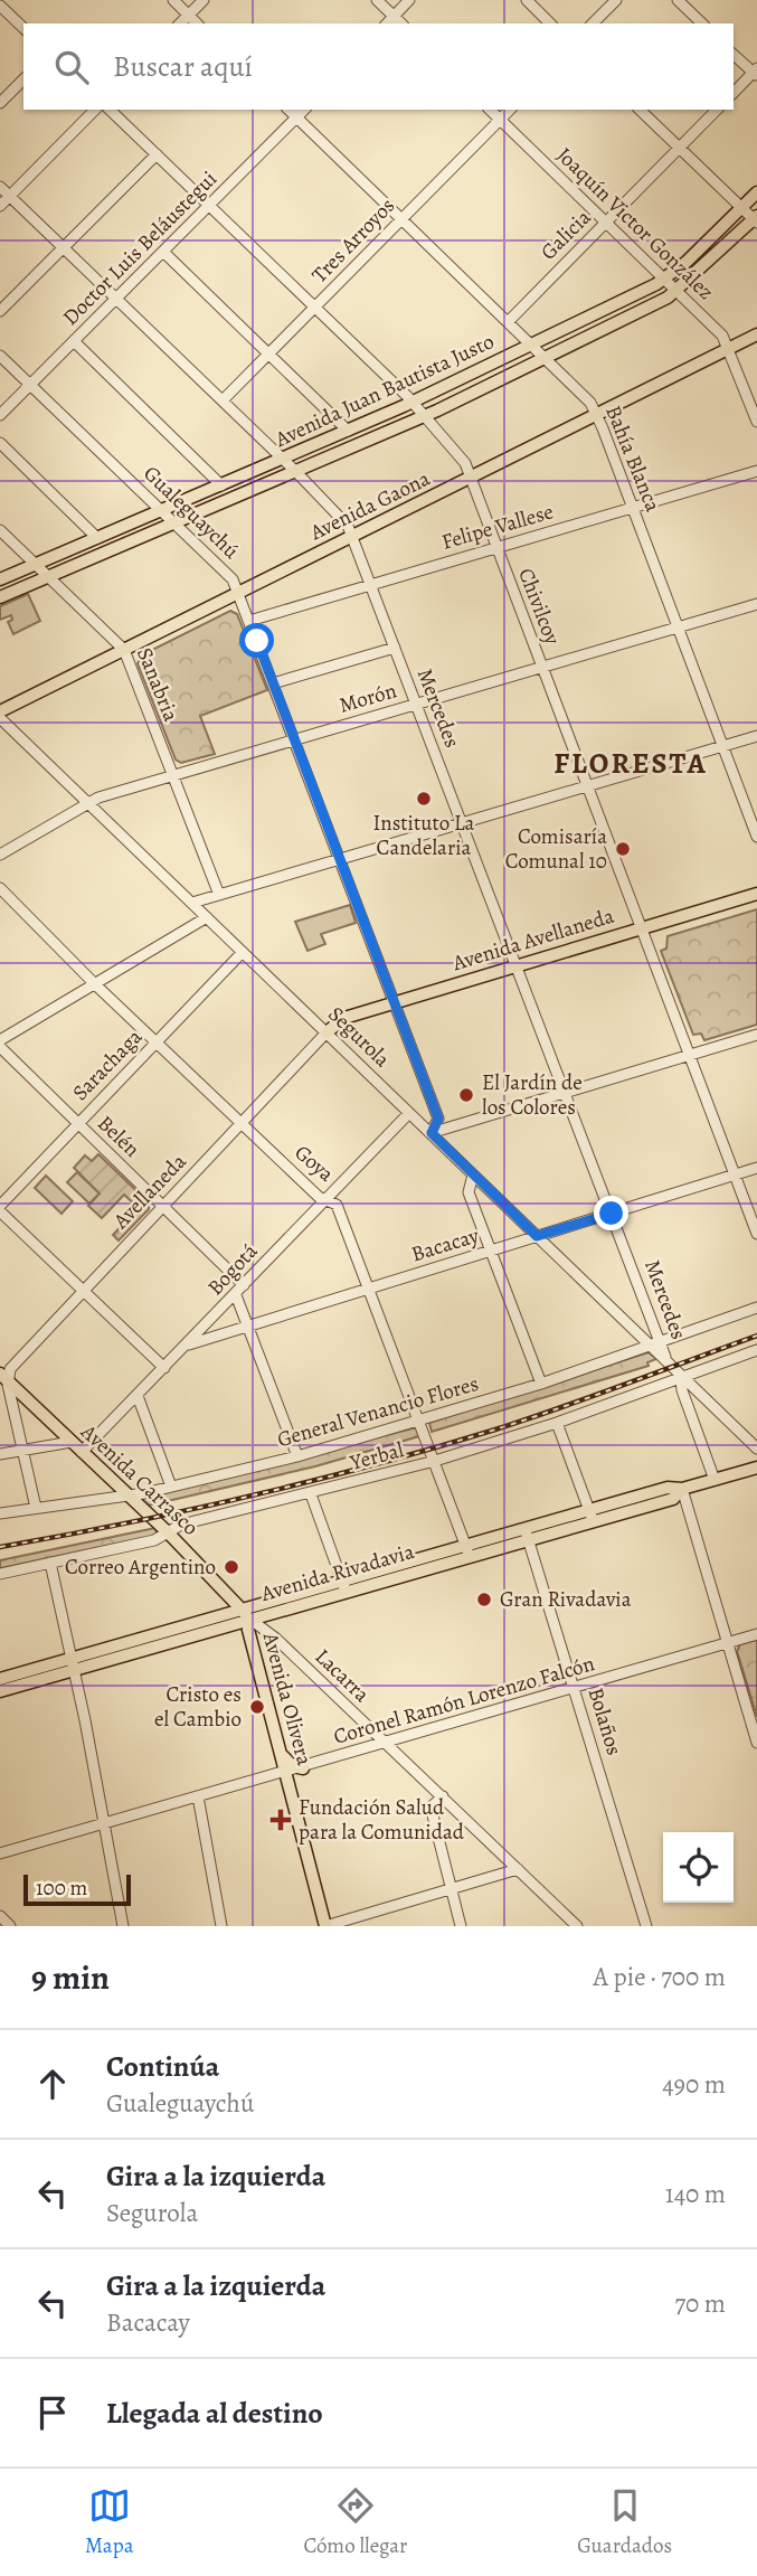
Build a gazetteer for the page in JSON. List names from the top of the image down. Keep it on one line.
{"streets":{"main road":["Avenida Juan Bautista Justo","Avenida Gaona","Avenida Avellaneda","Avenida Carrasco","Avenida Rivadavia","Avenida Olivera"],"street":["Joaquín Victor González","Galicia","Tres Arroyos","Doctor Luis Beláustegui","Bahía Blanca","Gualeguaychú","Felipe Vallese","Chivilcoy","Sanabria","Morón","Mercedes","Segurola","Sarachaga","Belén","Goya","Avellaneda","Bacacay","Bogotá","General Venancio Flores","Yerbal","Lacarra","Coronel Ramón Lorenzo Falcón","Bolaños"]},"crossings":[["Joaquín Victor González","Galicia"],["Joaquín Victor González","Tres Arroyos"],["Joaquín Victor González","Avenida Juan Bautista Justo"],["Joaquín Victor González","Avenida Gaona"],["Galicia","Bahía Blanca"],["Tres Arroyos","Bahía Blanca"],["Tres Arroyos","Chivilcoy"],["Tres Arroyos","Mercedes"],["Doctor Luis Beláustegui","Bahía Blanca"],["Doctor Luis Beláustegui","Gualeguaychú"],["Doctor Luis Beláustegui","Chivilcoy"],["Doctor Luis Beláustegui","Mercedes"],["Avenida Juan Bautista Justo","Bahía Blanca"],["Avenida Juan Bautista Justo","Gualeguaychú"],["Avenida Juan Bautista Justo","Chivilcoy"],["Avenida Juan Bautista Justo","Sanabria"],["Avenida Juan Bautista Justo","Mercedes"],["Bahía Blanca","Avenida Gaona"],["Bahía Blanca","Felipe Vallese"],["Bahía Blanca","Morón"],["Avenida Gaona","Gualeguaychú"],["Avenida Gaona","Chivilcoy"],["Avenida Gaona","Sanabria"],["Avenida Gaona","Mercedes"],["Gualeguaychú","Felipe Vallese"],["Gualeguaychú","Morón"],["Gualeguaychú","Avenida Avellaneda"],["Gualeguaychú","Segurola"],["Felipe Vallese","Chivilcoy"],["Felipe Vallese","Mercedes"],["Chivilcoy","Morón"],["Chivilcoy","Avenida Avellaneda"],["Chivilcoy","Bacacay"],["Sanabria","Morón"],["Morón","Mercedes"],["Morón","Segurola"],["Mercedes","Avenida Avellaneda"],["Mercedes","Segurola"],["Mercedes","Bacacay"],["Mercedes","General Venancio Flores"],["Mercedes","Yerbal"],["Avenida Avellaneda","Segurola"],["Avenida Avellaneda","Avellaneda"],["Segurola","Sarachaga"],["Segurola","Avellaneda"],["Segurola","Bacacay"],["Segurola","Bogotá"],["Segurola","General Venancio Flores"],["Sarachaga","Belén"],["Sarachaga","Goya"],["Belén","Avellaneda"],["Belén","Bogotá"],["Goya","Avellaneda"],["Goya","Bacacay"],["Goya","Bogotá"],["Goya","General Venancio Flores"],["Goya","Yerbal"],["Goya","Avenida Rivadavia"],["Avellaneda","Avenida Carrasco"],["Bacacay","Bogotá"],["Bogotá","Avenida Carrasco"],["General Venancio Flores","Avenida Carrasco"],["Yerbal","Avenida Carrasco"],["Avenida Carrasco","Avenida Rivadavia"],["Avenida Carrasco","Lacarra"],["Avenida Carrasco","Avenida Olivera"],["Avenida Rivadavia","Lacarra"],["Avenida Rivadavia","Avenida Olivera"],["Avenida Rivadavia","Bolaños"],["Lacarra","Avenida Olivera"],["Lacarra","Coronel Ramón Lorenzo Falcón"],["Avenida Olivera","Coronel Ramón Lorenzo Falcón"],["Coronel Ramón Lorenzo Falcón","Bolaños"]],"districts":["FLORESTA"],"places":{"other":["Instituto La Candelaria","Comisaría Comunal 10","El Jardín de los Colores","Correo Argentino","Gran Rivadavia","Cristo es el Cambio"],"health":["Fundación Salud para la Comunidad"]},"scale_bar":"100 m","page":{"search":"Buscar aquí","scale":"100 m","heading":["9 min","A pie · 700 m"],"list":[["Continúa","Gualeguaychú","490 m"],["Gira a la izquierda","Segurola","140 m"],["Gira a la izquierda","Bacacay","70 m"],"Llegada al destino"],"nav":["Mapa","Cómo llegar","Guardados"]}}
